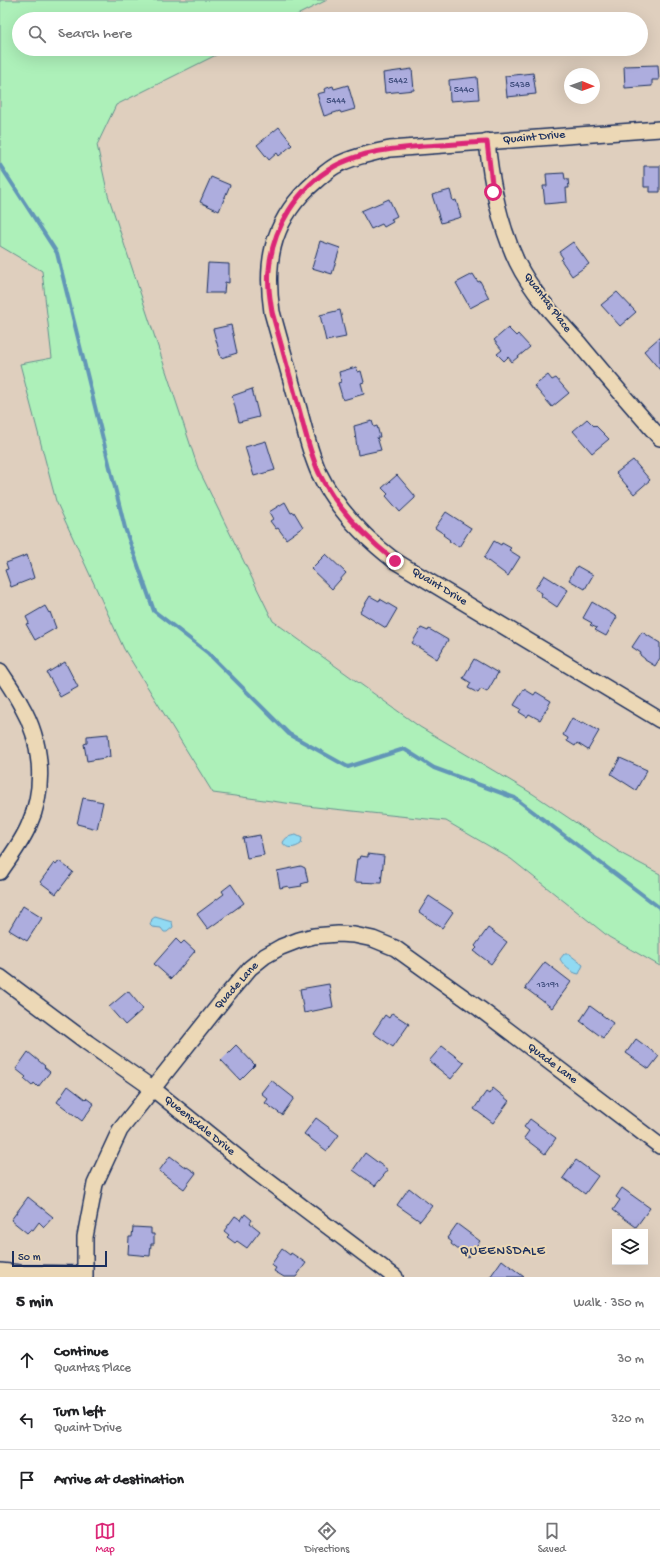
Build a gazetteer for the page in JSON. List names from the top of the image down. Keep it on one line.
{"streets":{"street":["Quaint Drive","Quantas Place","Quade Lane","Queensdale Drive"]},"crossings":[["Quaint Drive","Quantas Place"],["Quade Lane","Queensdale Drive"]],"districts":["QUEENSDALE"],"house_numbers":["5442","5438","5440","5444","13191"],"scale_bar":"50 m","north":"right","page":{"search":"Search here","scale":"50 m","heading":["5 min","Walk · 350 m"],"list":[["Continue","Quantas Place","30 m"],["Turn left","Quaint Drive","320 m"],"Arrive at destination"],"nav":["Map","Directions","Saved"]}}
